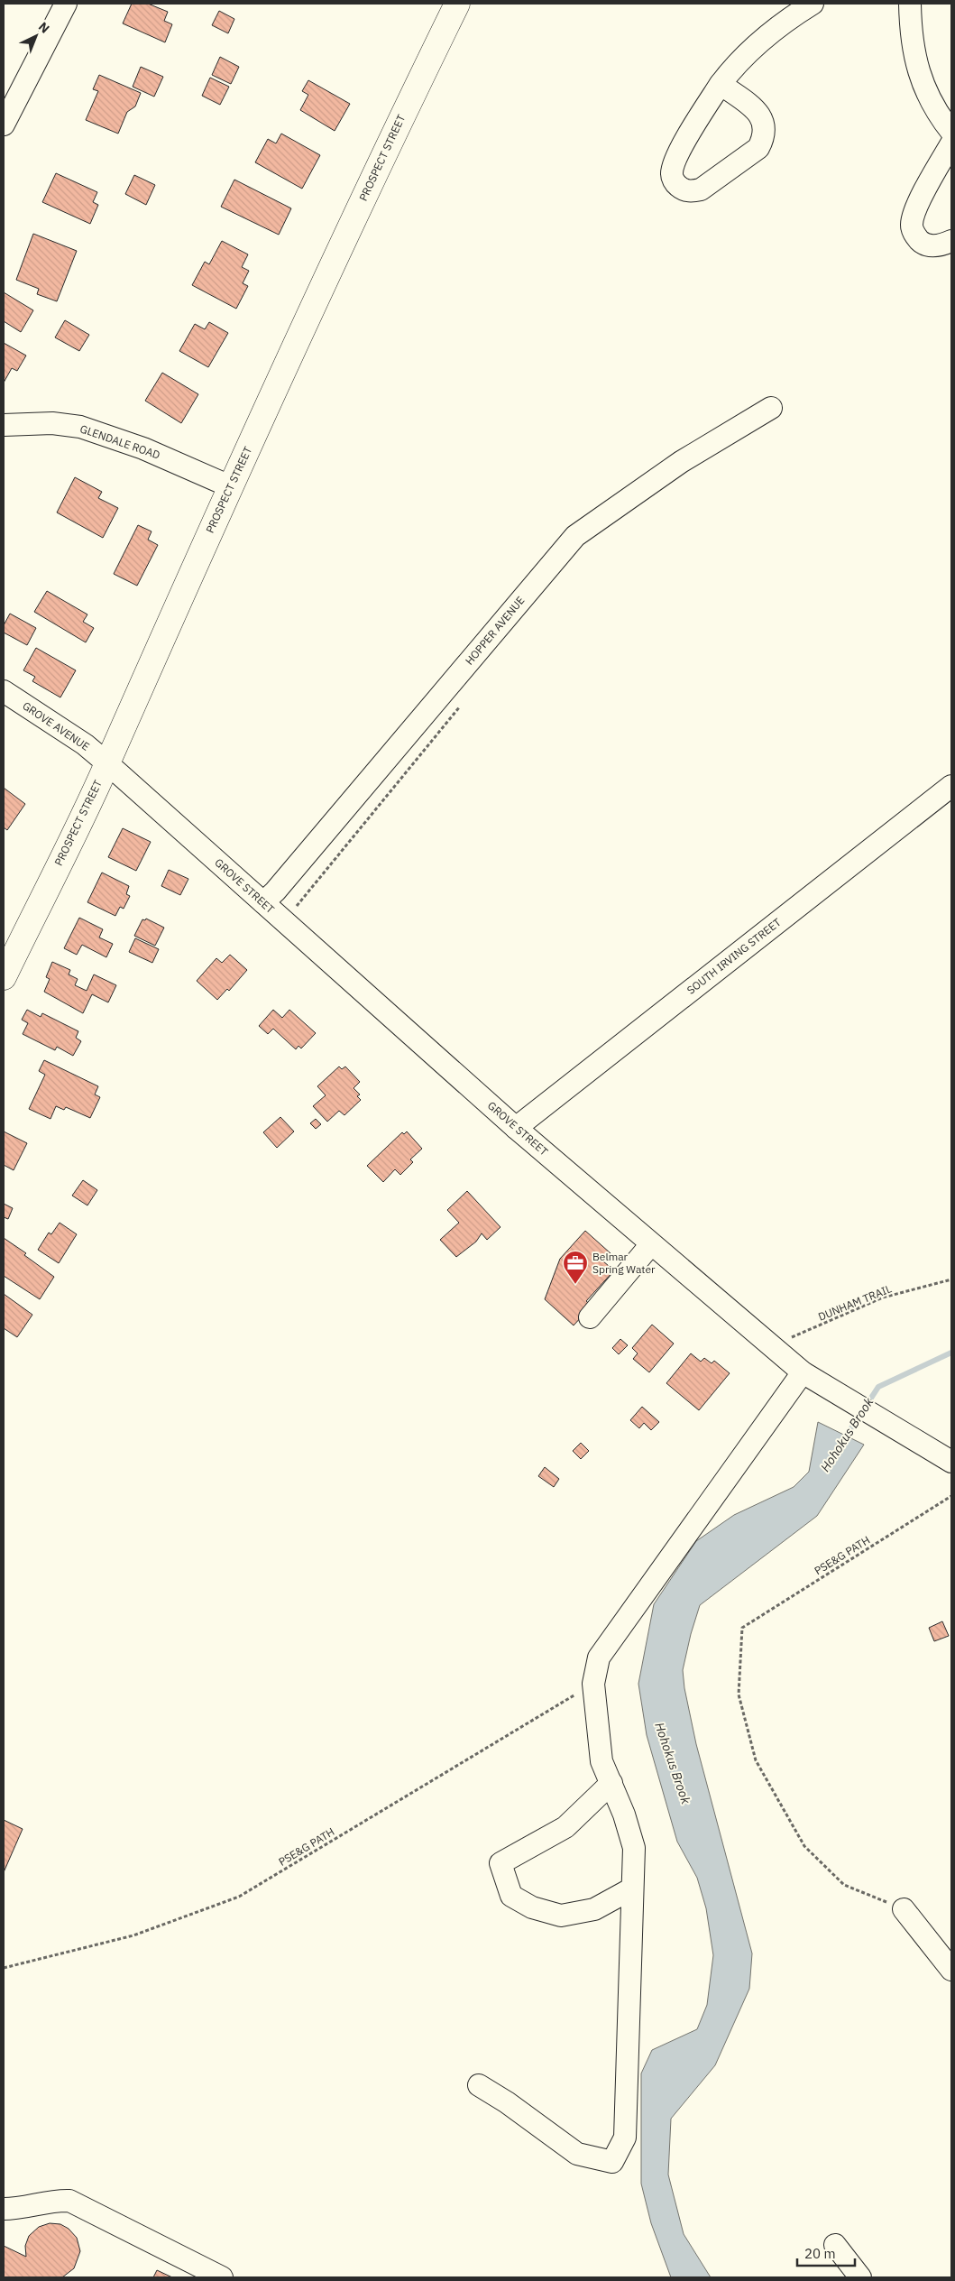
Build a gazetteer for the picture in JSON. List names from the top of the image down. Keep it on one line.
{"streets":{"main road":["PROSPECT STREET"],"street":["GLENDALE ROAD","HOPPER AVENUE","GROVE AVENUE","GROVE STREET","SOUTH IRVING STREET"],"path":["DUNHAM TRAIL","PSE&G PATH"]},"crossings":[["PROSPECT STREET","GLENDALE ROAD"],["PROSPECT STREET","GROVE AVENUE"],["PROSPECT STREET","GROVE STREET"],["HOPPER AVENUE","GROVE STREET"],["GROVE AVENUE","GROVE STREET"],["GROVE STREET","SOUTH IRVING STREET"]],"water":["Hohokus Brook"],"places":{"office":["Belmar Spring Water"]},"scale_bar":"20 m","north":"top right"}
